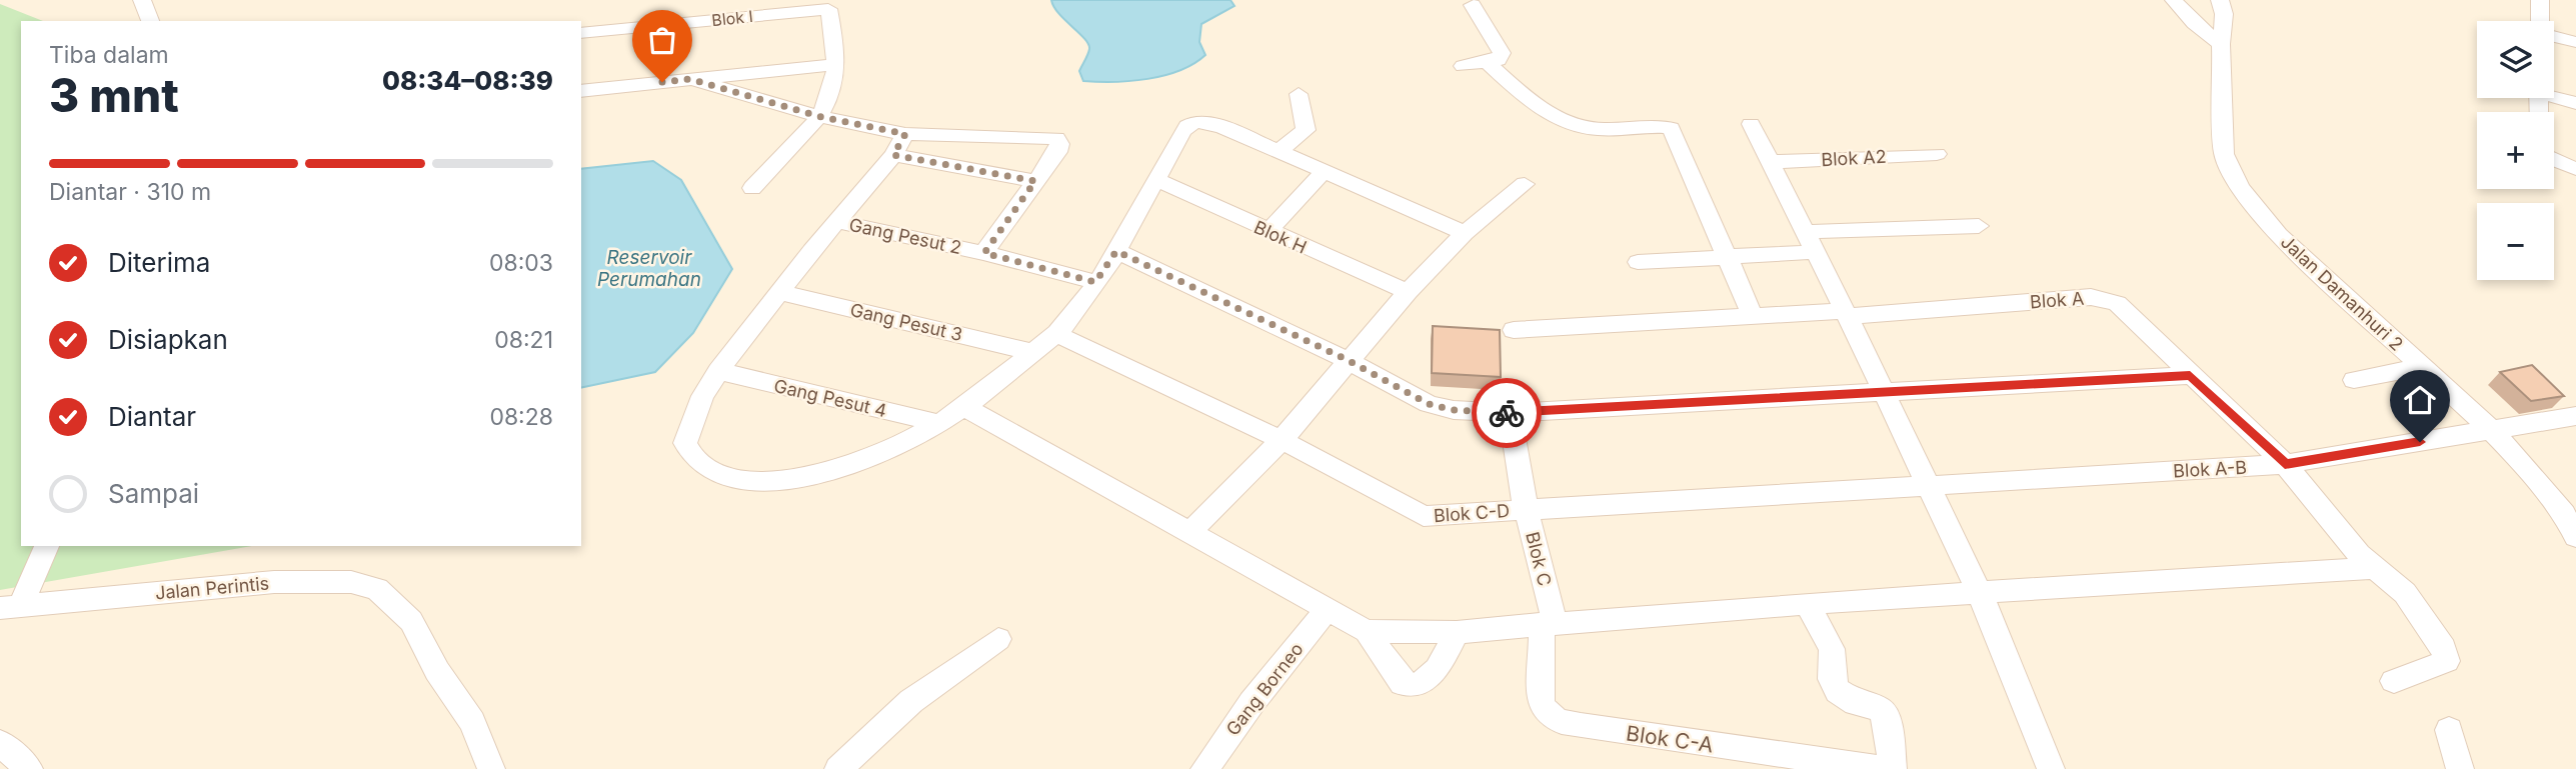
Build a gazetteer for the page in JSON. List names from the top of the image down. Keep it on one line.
{"streets":{"street":["Blok I","Blok A2","Gang Pesut 2","Blok H","Jalan Damanhuri 2","Blok A","Gang Pesut 3","Gang Pesut 4","Blok A-B","Blok C-D","Blok C","Jalan Perintis","Gang Borneo","Blok C-A"]},"crossings":[["Jalan Damanhuri 2","Blok A-B"],["Blok A","Blok A-B"],["Blok A-B","Blok C-D"],["Blok C-D","Blok C"],["Blok C","Blok C-A"]],"water":["Reservoir Perumahan"],"page":{"map_buttons":["+","−"],"heading":["3 mnt","Tiba dalam","08:34–08:39"],"bar":"Diantar · 310 m","list":[["Diterima","08:03"],["Disiapkan","08:21"],["Diantar","08:28"],"Sampai"]}}
